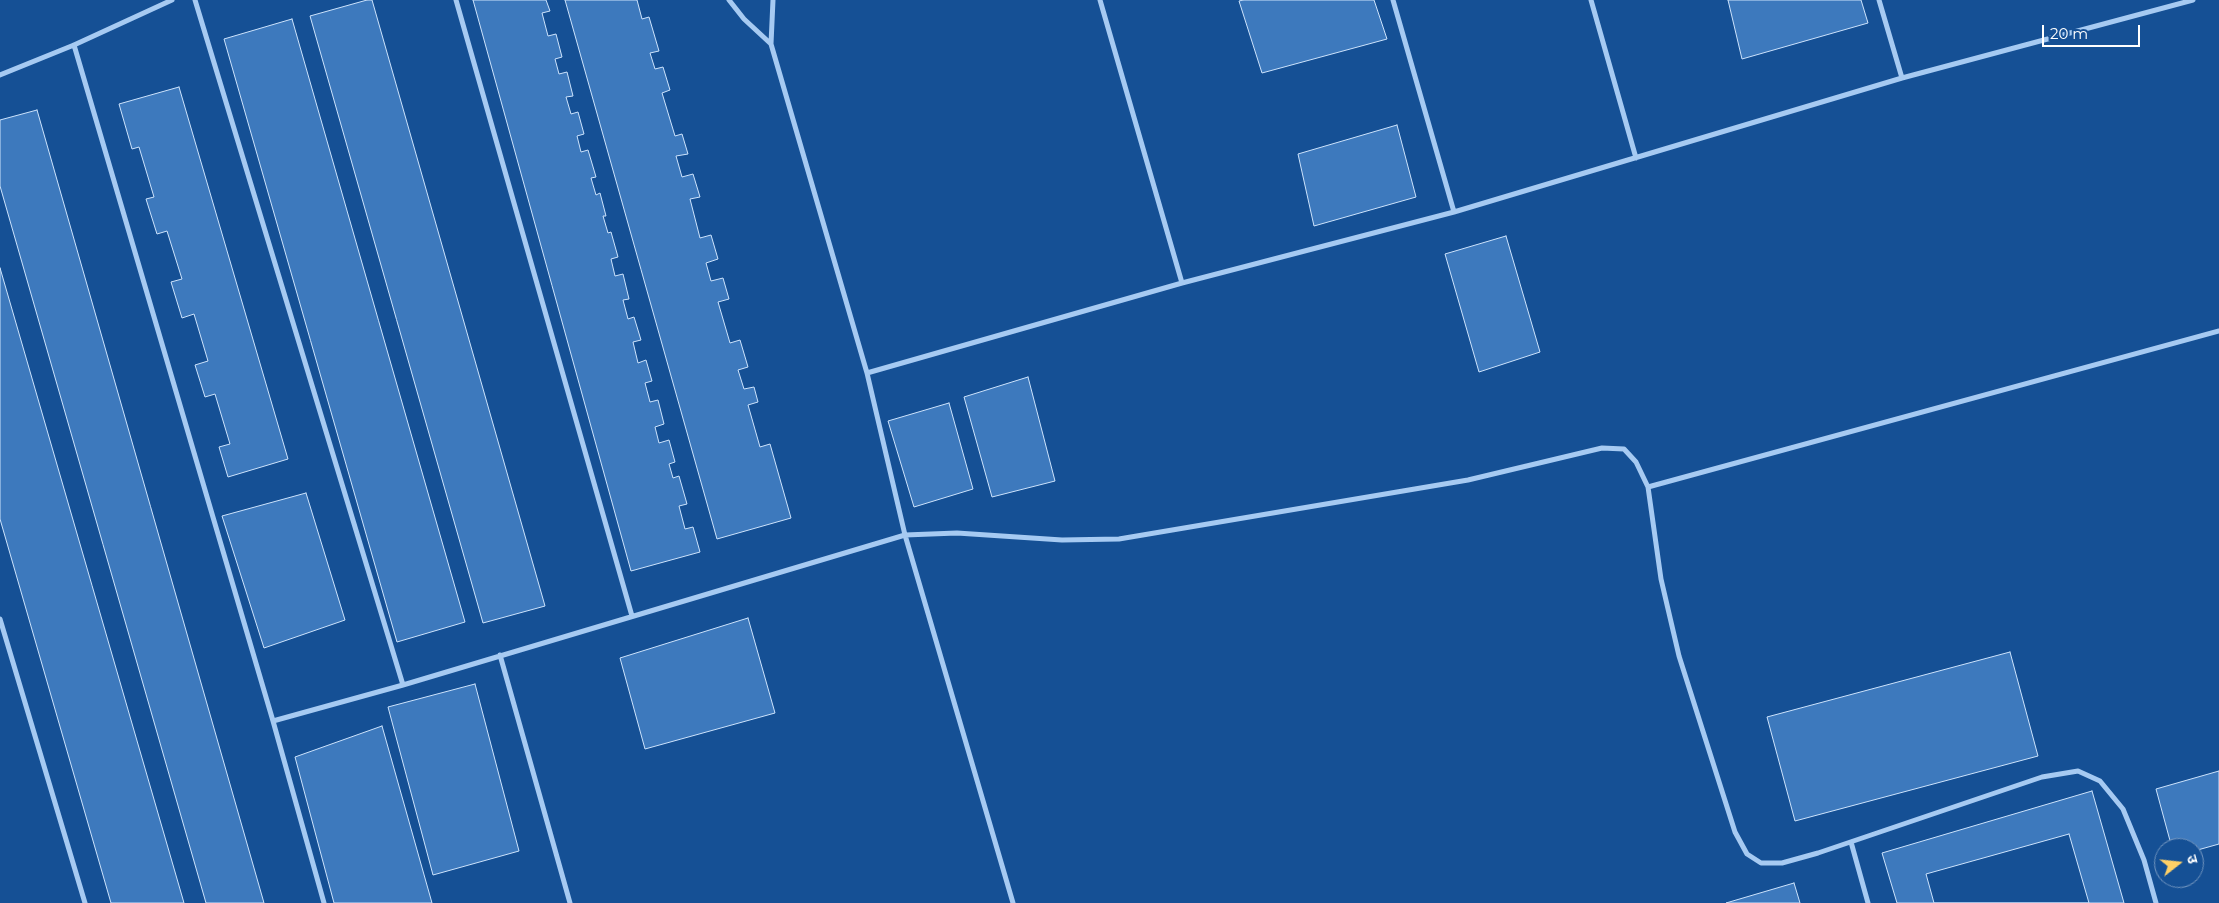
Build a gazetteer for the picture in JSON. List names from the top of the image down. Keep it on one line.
{"scale_bar":"20 m","north":"right"}
